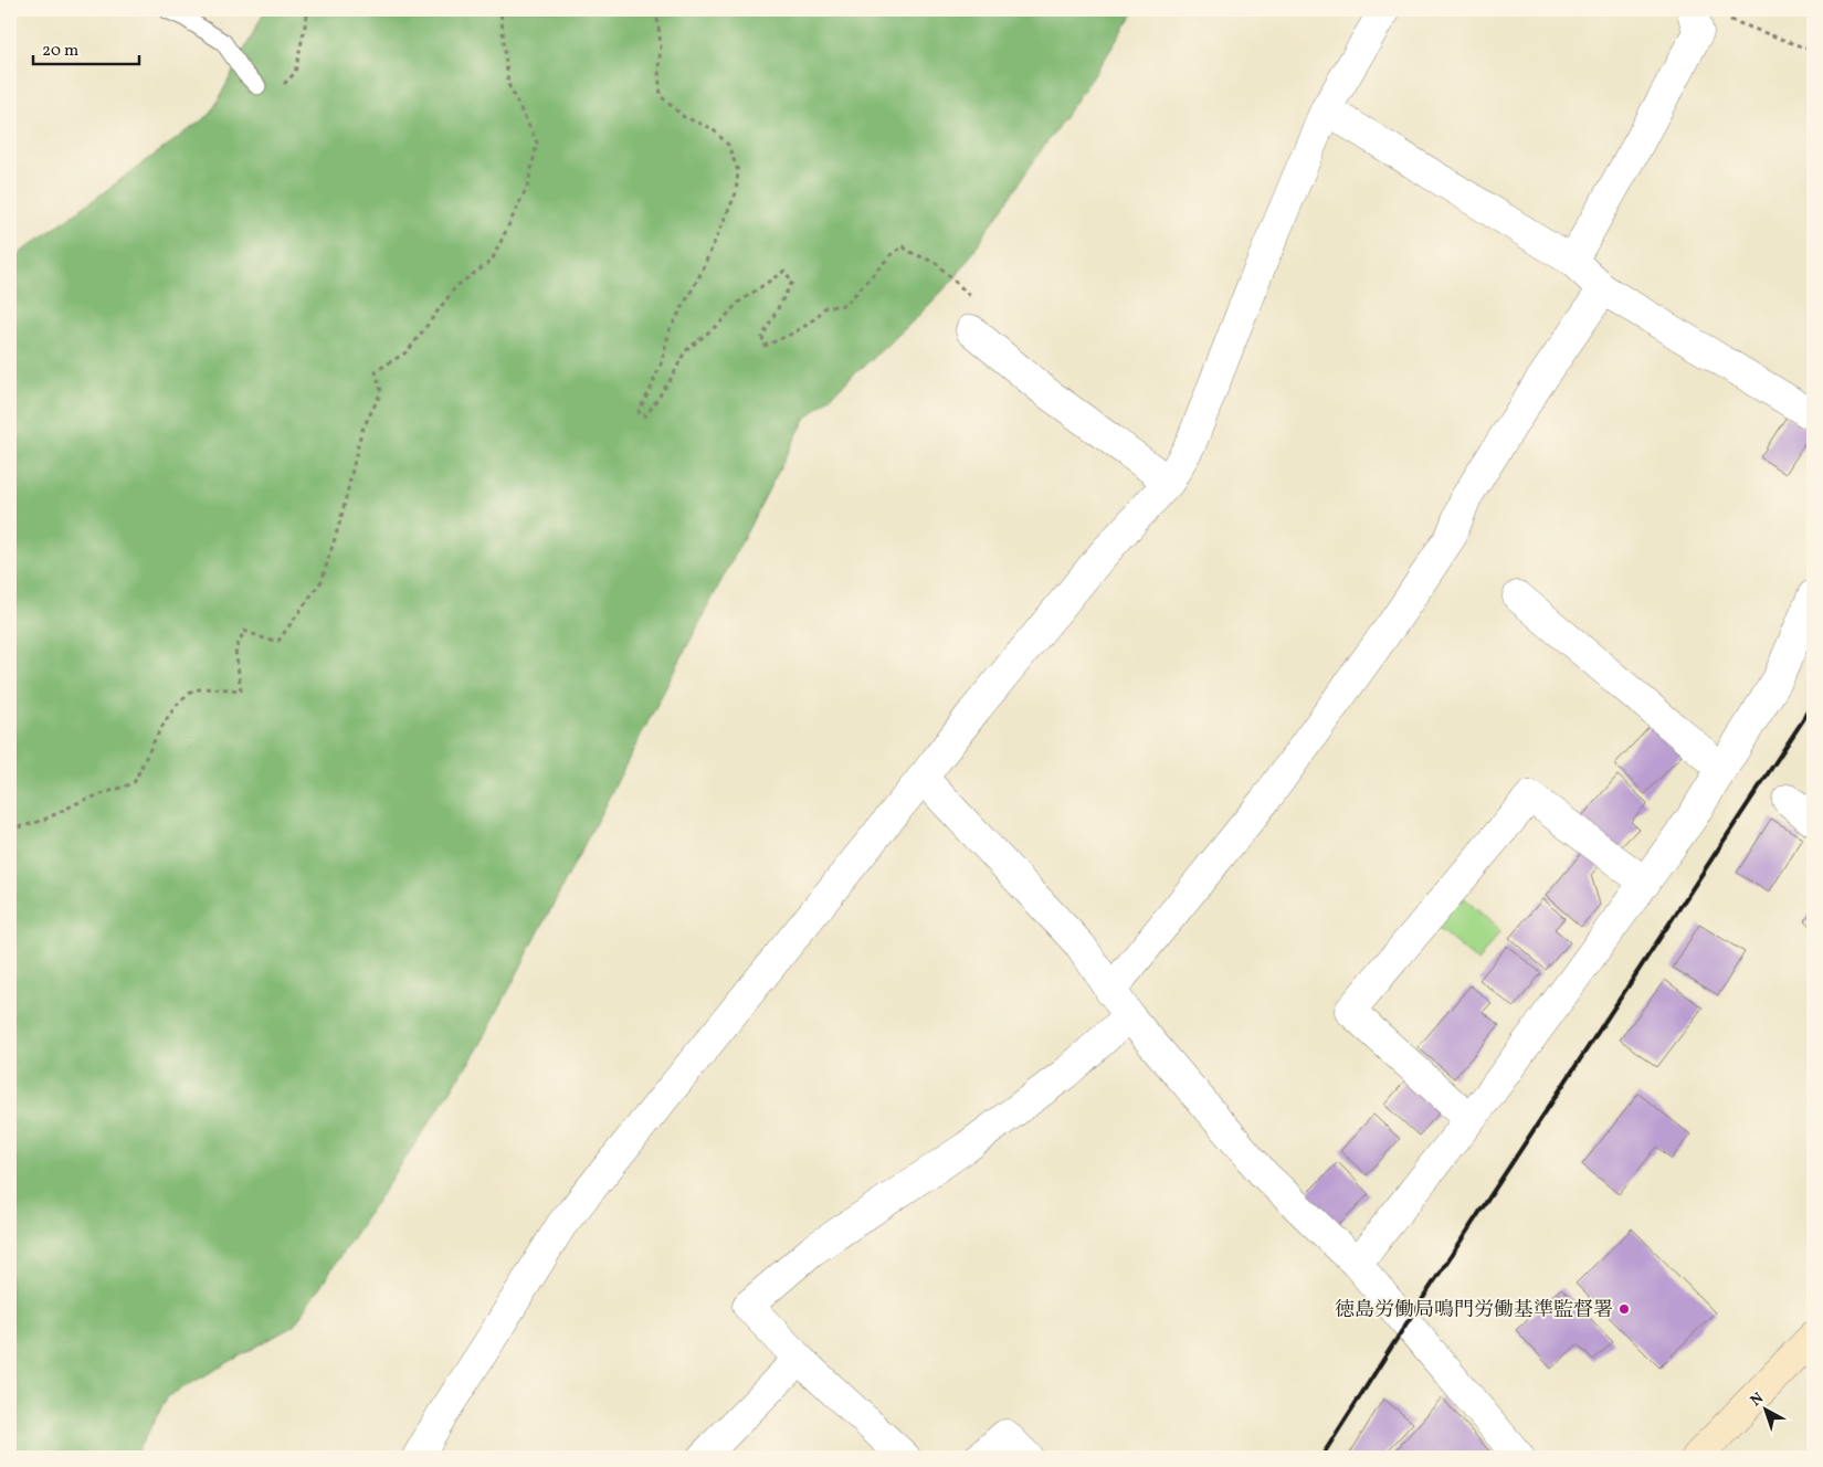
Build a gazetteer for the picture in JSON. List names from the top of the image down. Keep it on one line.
{"places":["徳島労働局鳴門労働基準監督署"],"scale_bar":"20 m","north":"top left"}
